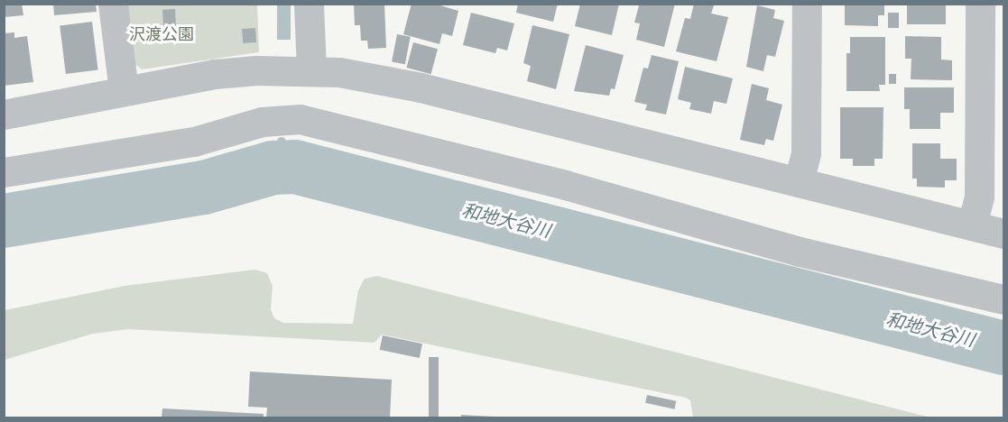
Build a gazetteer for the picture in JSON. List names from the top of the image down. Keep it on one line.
{"water":["和地大谷川"],"parks":["沢渡公園"]}
